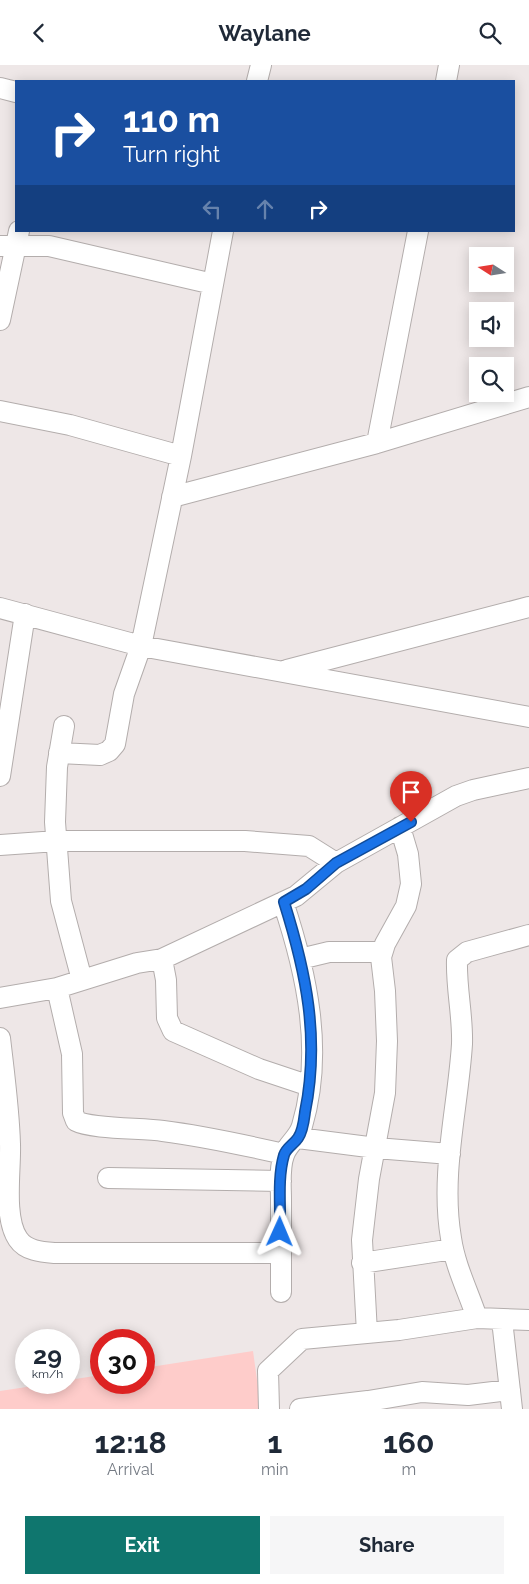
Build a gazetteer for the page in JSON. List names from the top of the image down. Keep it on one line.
{"north":"left","page":{"header":"Waylane","turn":["110 m","Turn right"],"speed":"29 km/h","limit":"30","eta":["12:18","Arrival","1","min","160","m"],"buttons":["Exit","Share"]}}
